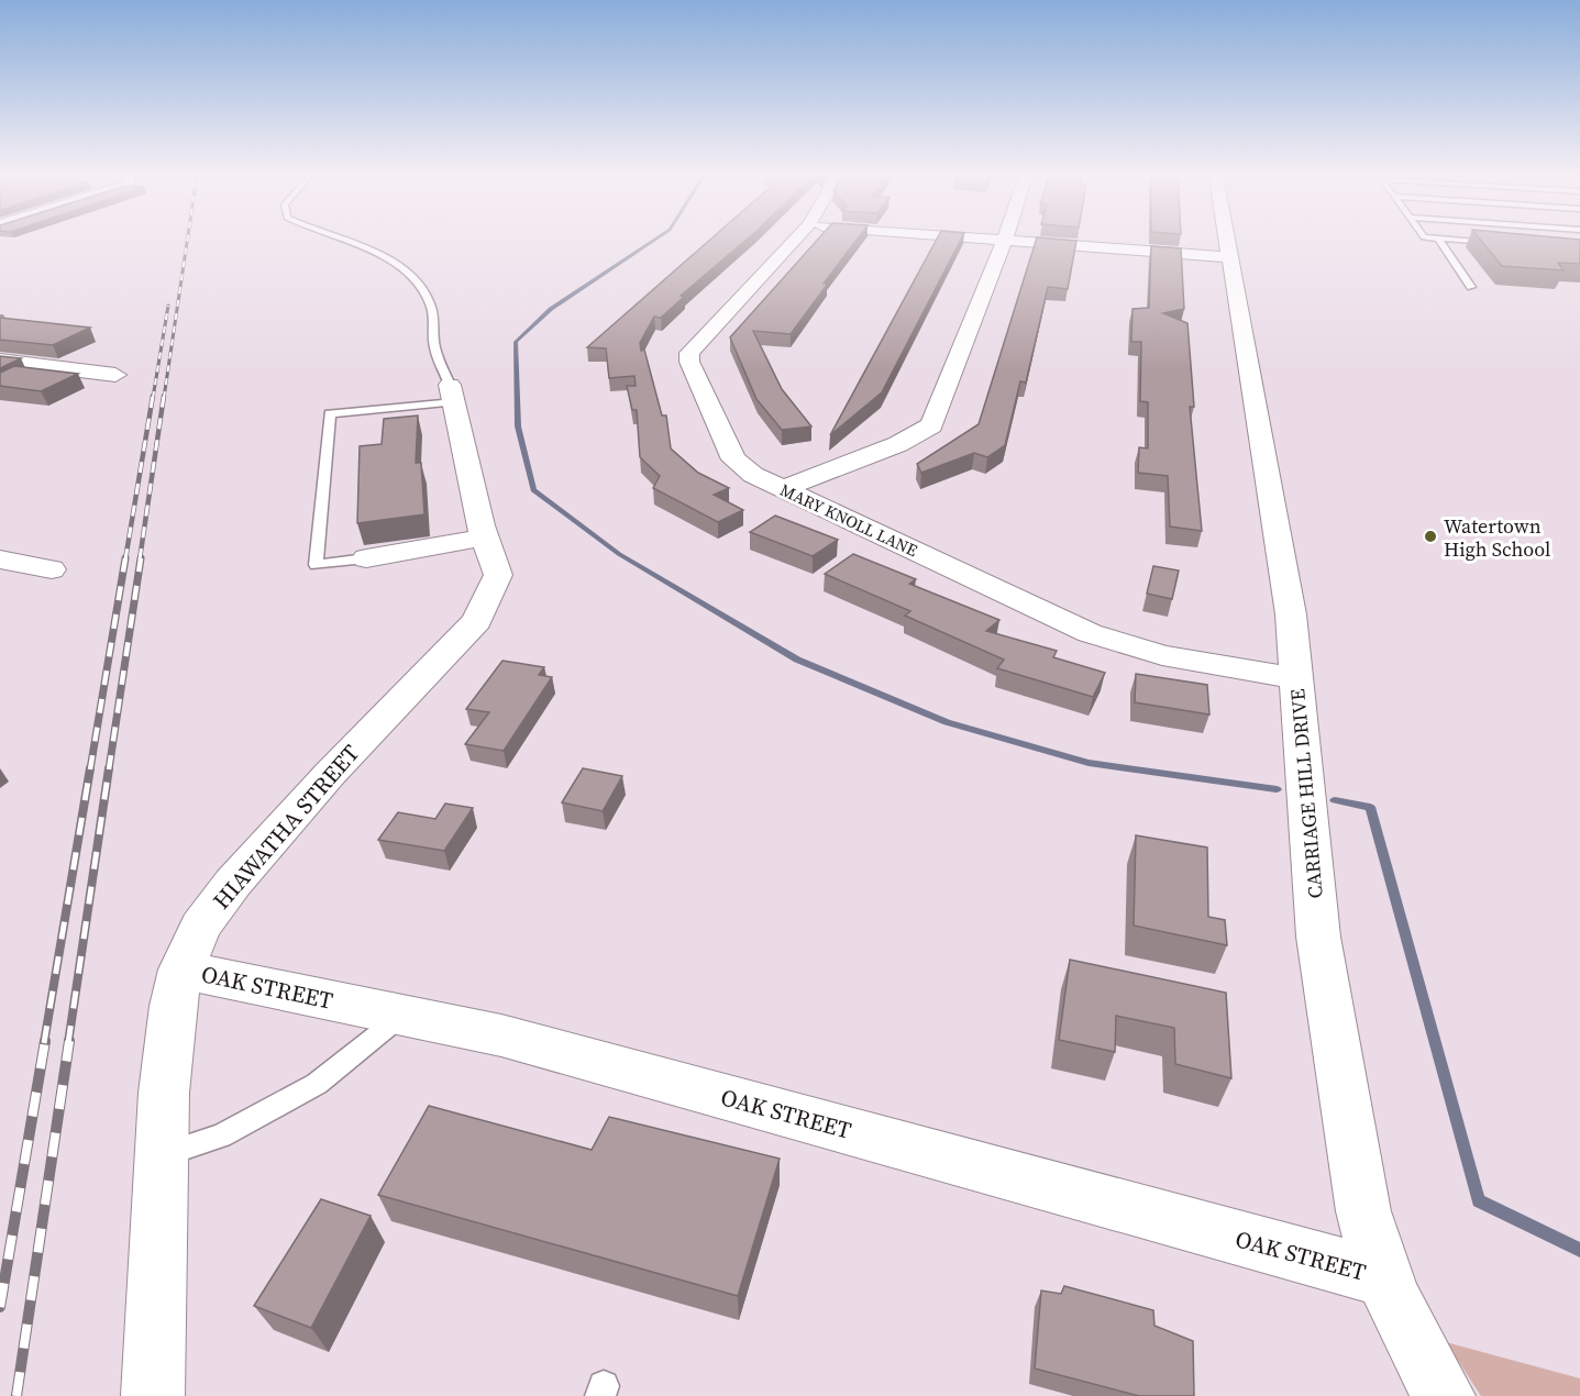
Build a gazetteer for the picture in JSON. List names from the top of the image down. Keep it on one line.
{"streets":{"street":["MARY KNOLL LANE","CARRIAGE HILL DRIVE","HIAWATHA STREET","OAK STREET"]},"crossings":[["MARY KNOLL LANE","CARRIAGE HILL DRIVE"],["CARRIAGE HILL DRIVE","OAK STREET"],["HIAWATHA STREET","OAK STREET"]],"places":["Watertown High School"]}
